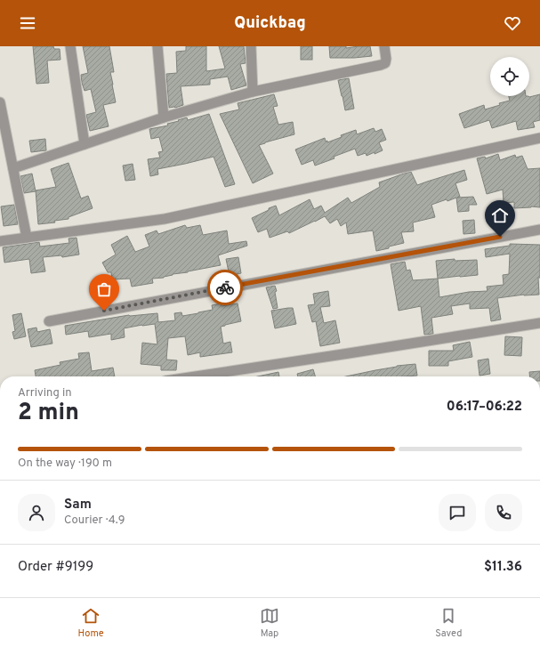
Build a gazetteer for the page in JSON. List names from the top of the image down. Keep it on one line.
{"page":{"header":"Quickbag","heading":["2 min","Arriving in","06:17–06:22"],"panel":["Sam","Courier · 4.9","Order #9199","$11.36"],"bar":"On the way · 190 m","tabs":["Home","Map","Saved"]}}
